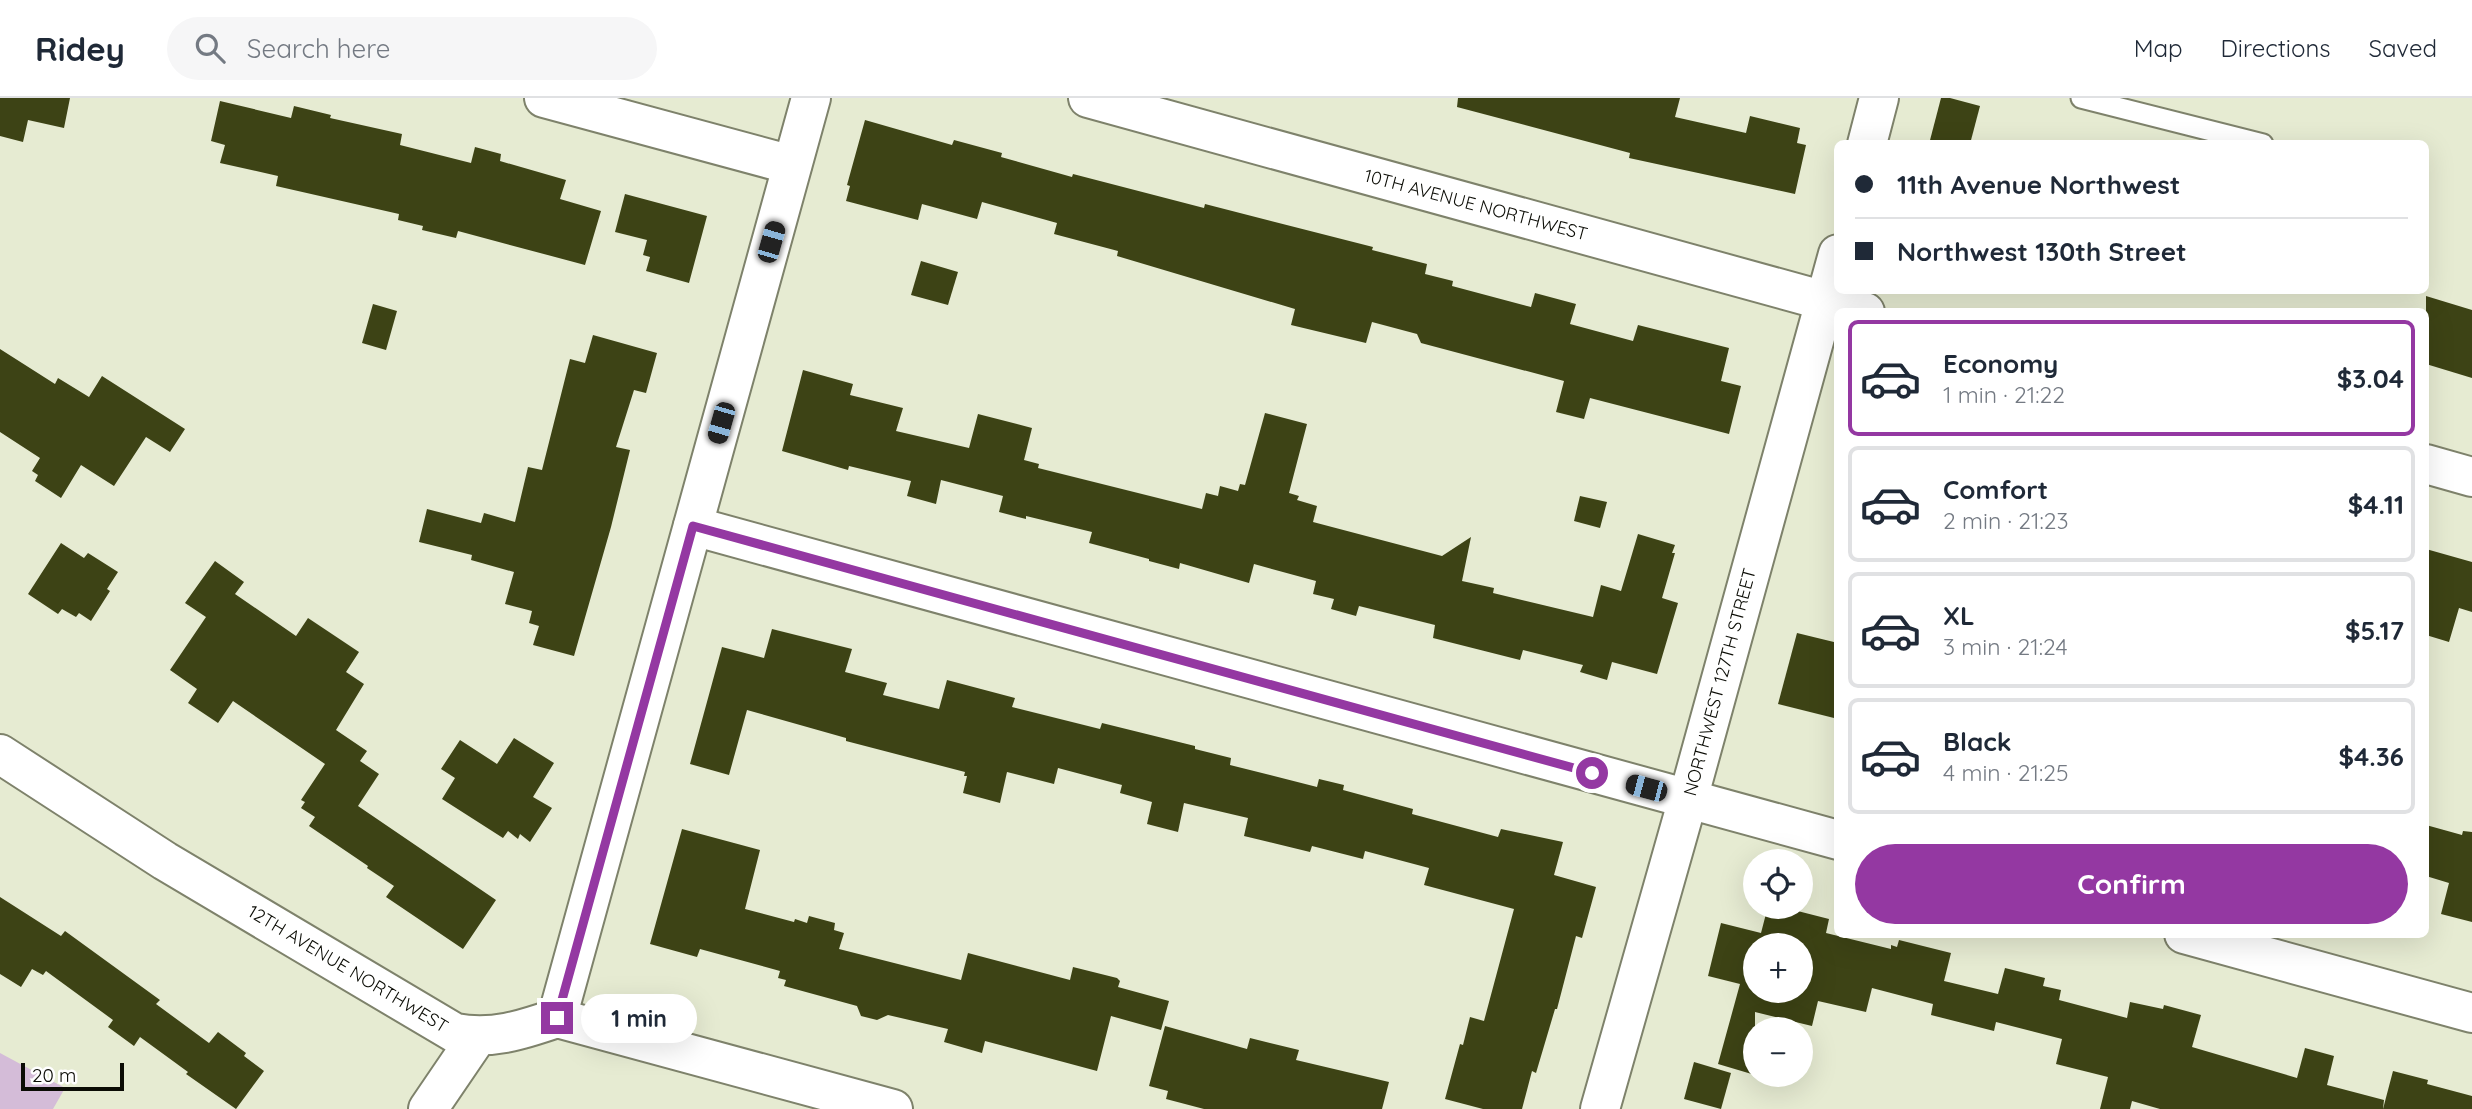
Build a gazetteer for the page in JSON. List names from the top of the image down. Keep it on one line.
{"streets":{"street":["10TH AVENUE NORTHWEST","NORTHWEST 127TH STREET","12TH AVENUE NORTHWEST"]},"crossings":[["10TH AVENUE NORTHWEST","NORTHWEST 127TH STREET"]],"scale_bar":"20 m","page":{"header":"Ridey","search":"Search here","nav":["Map","Directions","Saved"],"banner":["11th Avenue Northwest","Northwest 130th Street"],"list":[{"name":"Economy","note":"1 min · 21:22","value":"$3.04"},{"name":"Comfort","note":"2 min · 21:23","value":"$4.11"},{"name":"XL","note":"3 min · 21:24","value":"$5.17"},{"name":"Black","note":"4 min · 21:25","value":"$4.36"}],"buttons":"Confirm","map_buttons":["+","−"],"bubble":"1 min","scale":"20 m"}}
